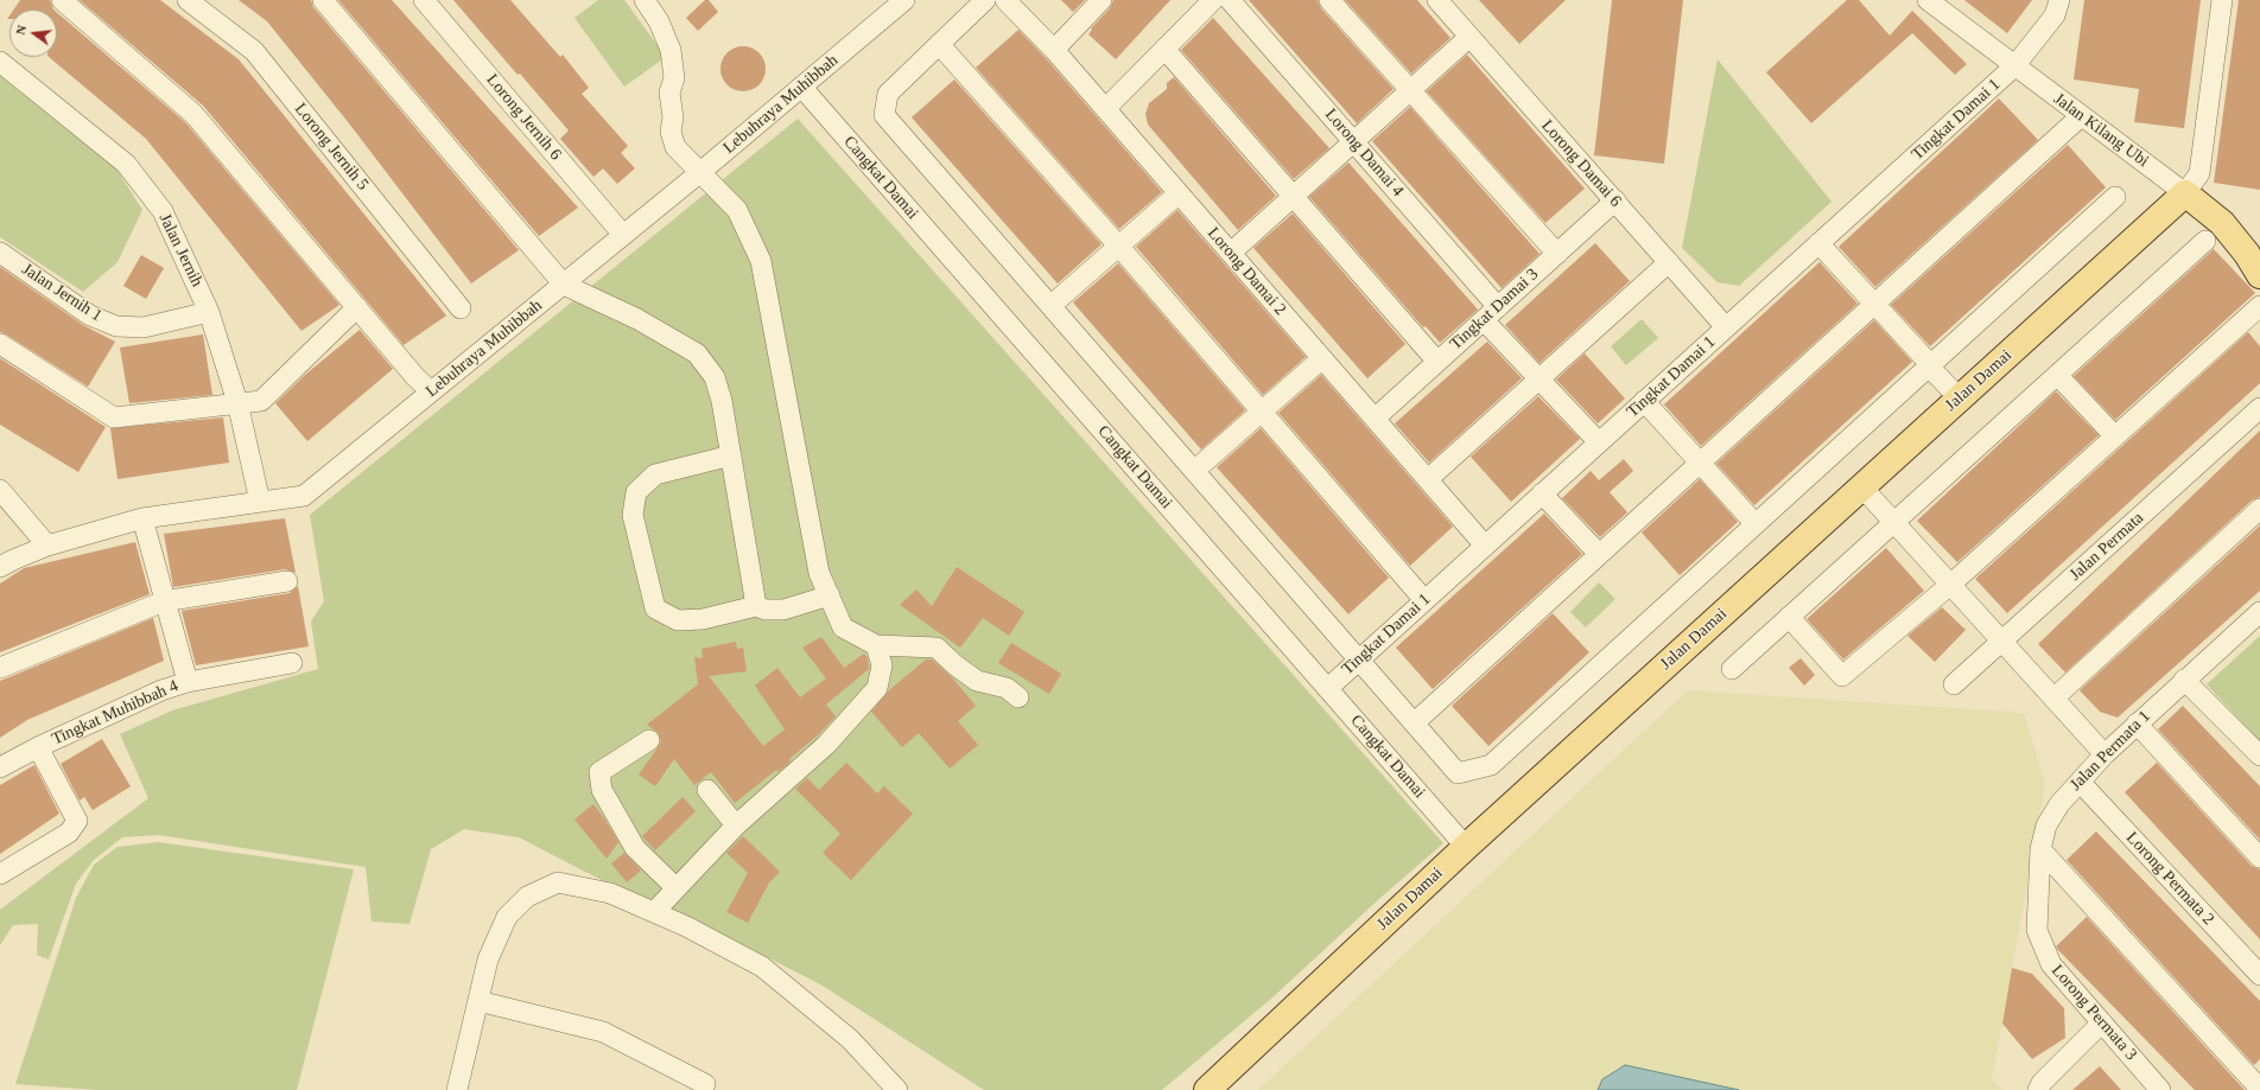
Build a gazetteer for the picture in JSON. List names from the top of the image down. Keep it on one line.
{"streets":{"main road":["Jalan Kilang Ubi","Jalan Damai"],"street":["Lebuhraya Muhibbah","Lorong Jernih 6","Tingkat Damai 1","Lorong Jernih 5","Lorong Damai 4","Lorong Damai 6","Cangkat Damai","Jalan Jernih","Lorong Damai 2","Jalan Jernih 1","Tingkat Damai 3","Jalan Permata","Tingkat Muhibbah 4","Jalan Permata 1","Lorong Permata 2","Lorong Permata 3"]},"crossings":[["Lebuhraya Muhibbah","Lorong Jernih 6"],["Lebuhraya Muhibbah","Cangkat Damai"],["Lebuhraya Muhibbah","Jalan Jernih"],["Tingkat Damai 1","Jalan Kilang Ubi"],["Tingkat Damai 1","Lorong Damai 4"],["Tingkat Damai 1","Lorong Damai 6"],["Tingkat Damai 1","Cangkat Damai"],["Tingkat Damai 1","Lorong Damai 2"],["Jalan Kilang Ubi","Jalan Damai"],["Lorong Damai 4","Tingkat Damai 3"],["Lorong Damai 6","Tingkat Damai 3"],["Cangkat Damai","Jalan Damai"],["Jalan Jernih","Jalan Jernih 1"],["Lorong Damai 2","Tingkat Damai 3"],["Jalan Permata 1","Lorong Permata 2"],["Jalan Permata 1","Lorong Permata 3"]],"north":"left"}
